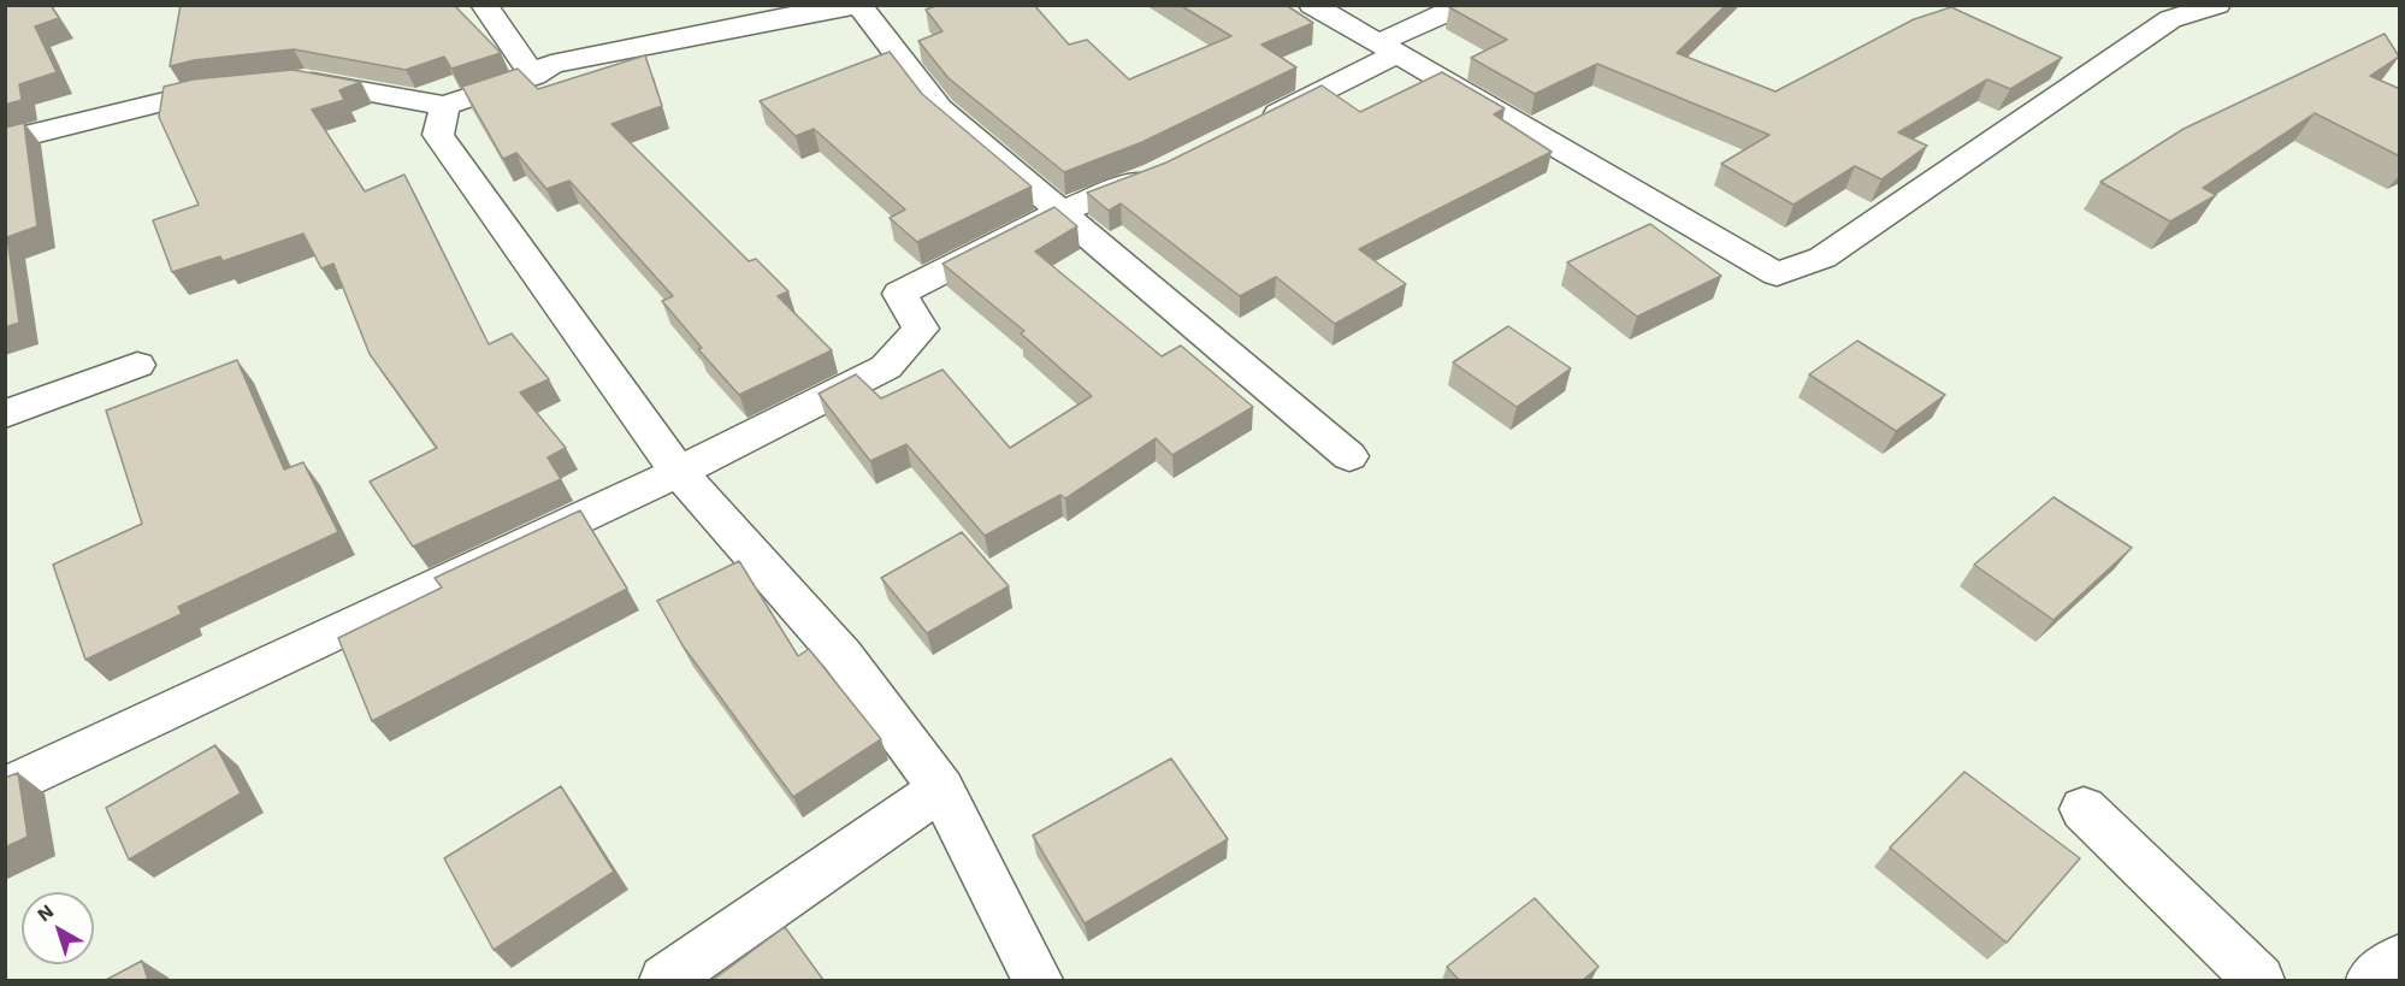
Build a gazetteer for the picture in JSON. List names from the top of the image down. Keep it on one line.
{"north":"top left"}
